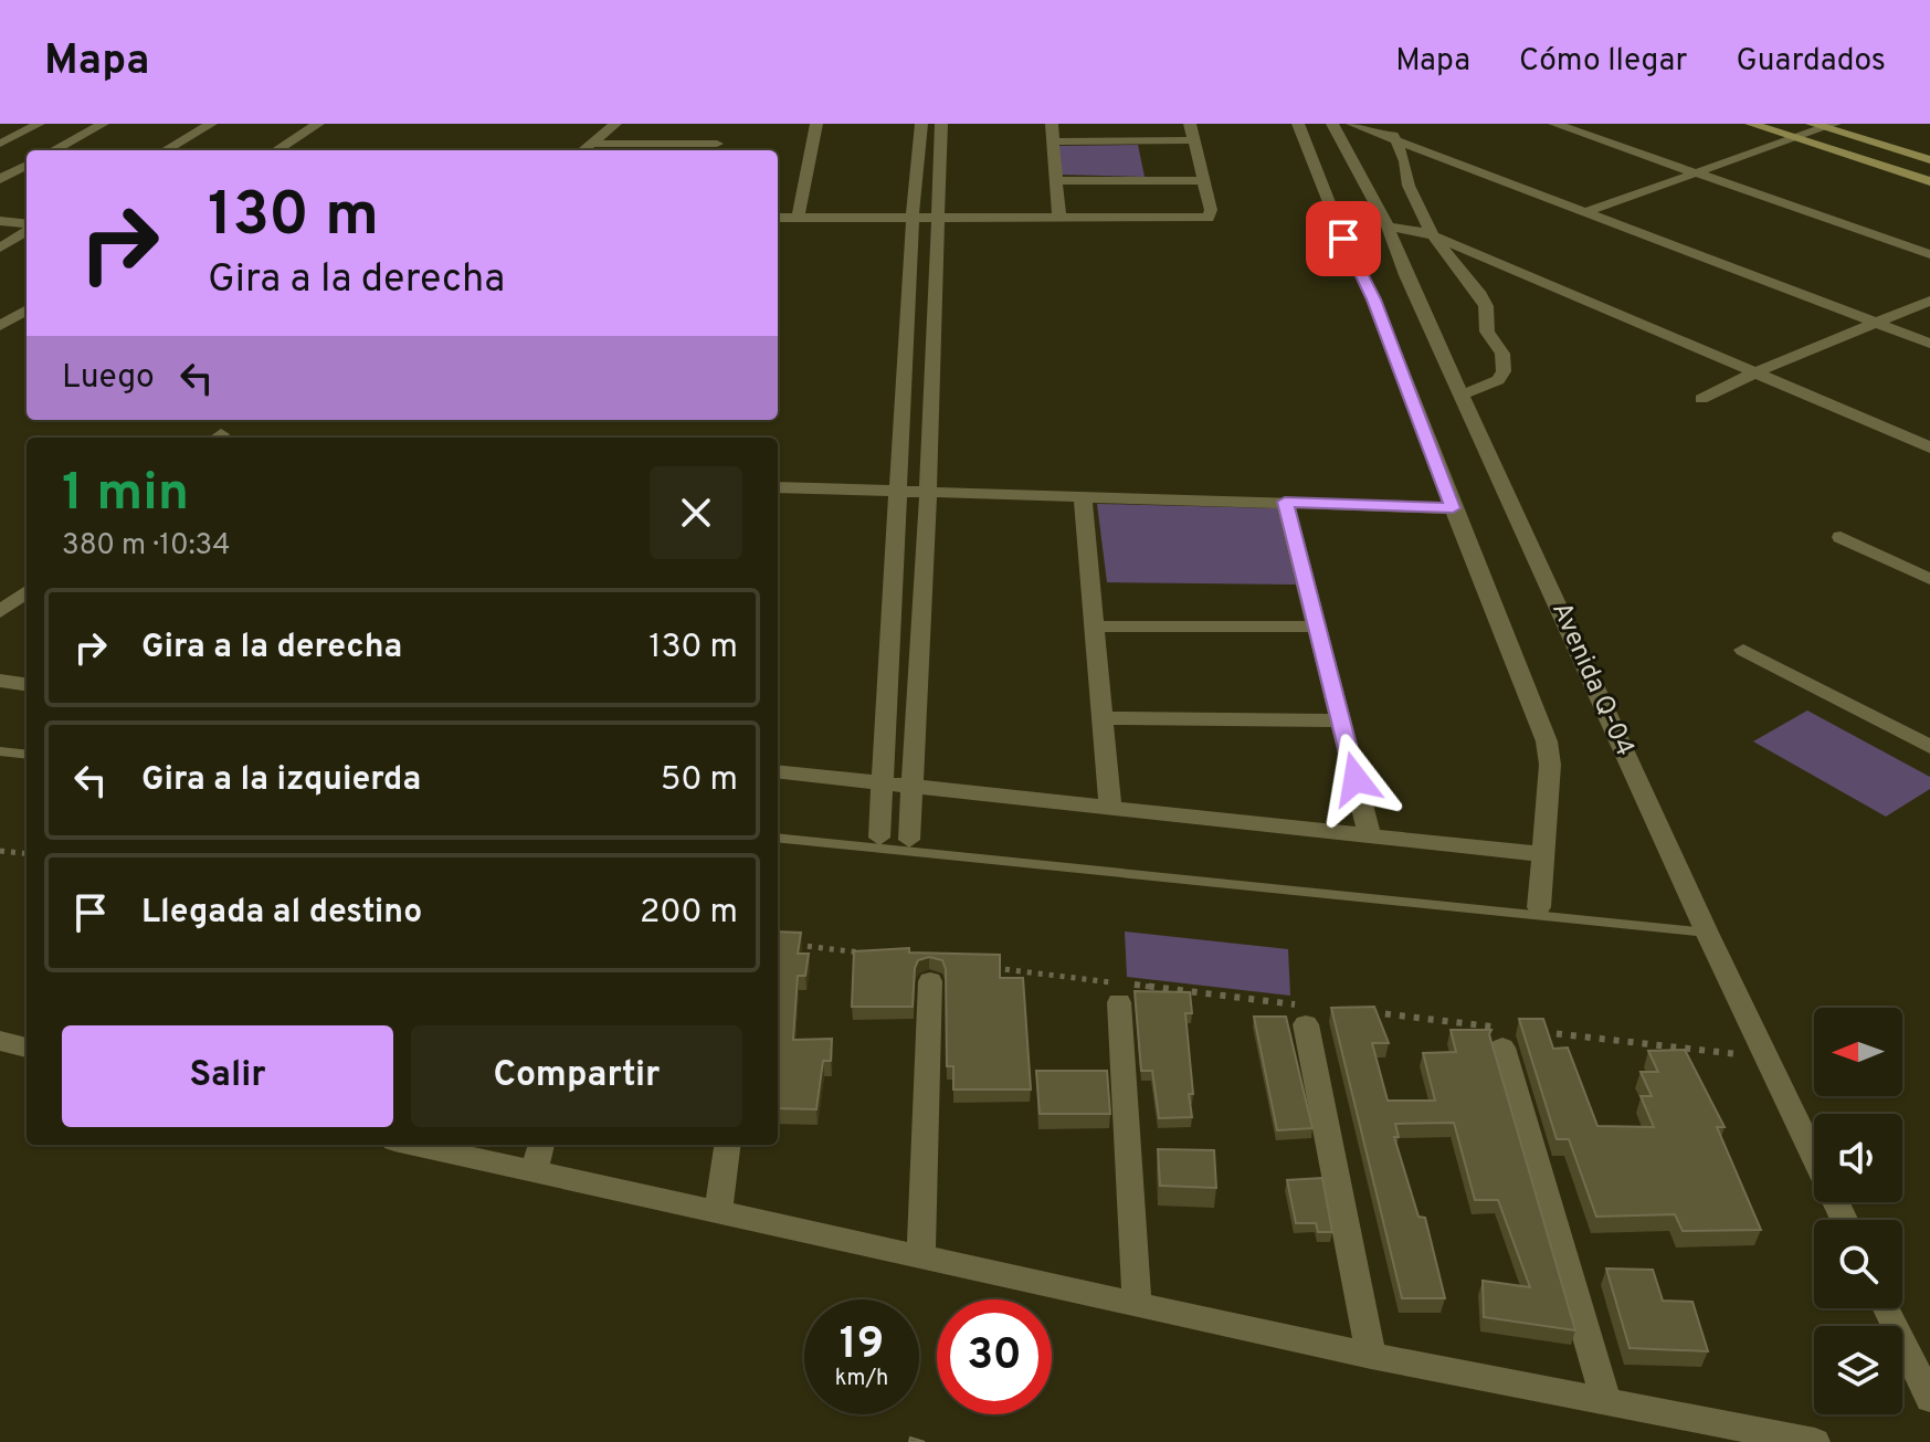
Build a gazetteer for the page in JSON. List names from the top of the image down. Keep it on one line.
{"streets":{"street":["Avenida Q-04"]},"north":"left","page":{"header":"Mapa","nav":["Mapa","Cómo llegar","Guardados"],"turn":["130 m","Gira a la derecha"],"then":"Luego","heading":["1 min","380 m · 10:34"],"list":[{"name":"Gira a la derecha","value":"130 m"},{"name":"Gira a la izquierda","value":"50 m"},{"name":"Llegada al destino","value":"200 m"}],"buttons":["Salir","Compartir"],"speed":"19 km/h","limit":"30"}}
